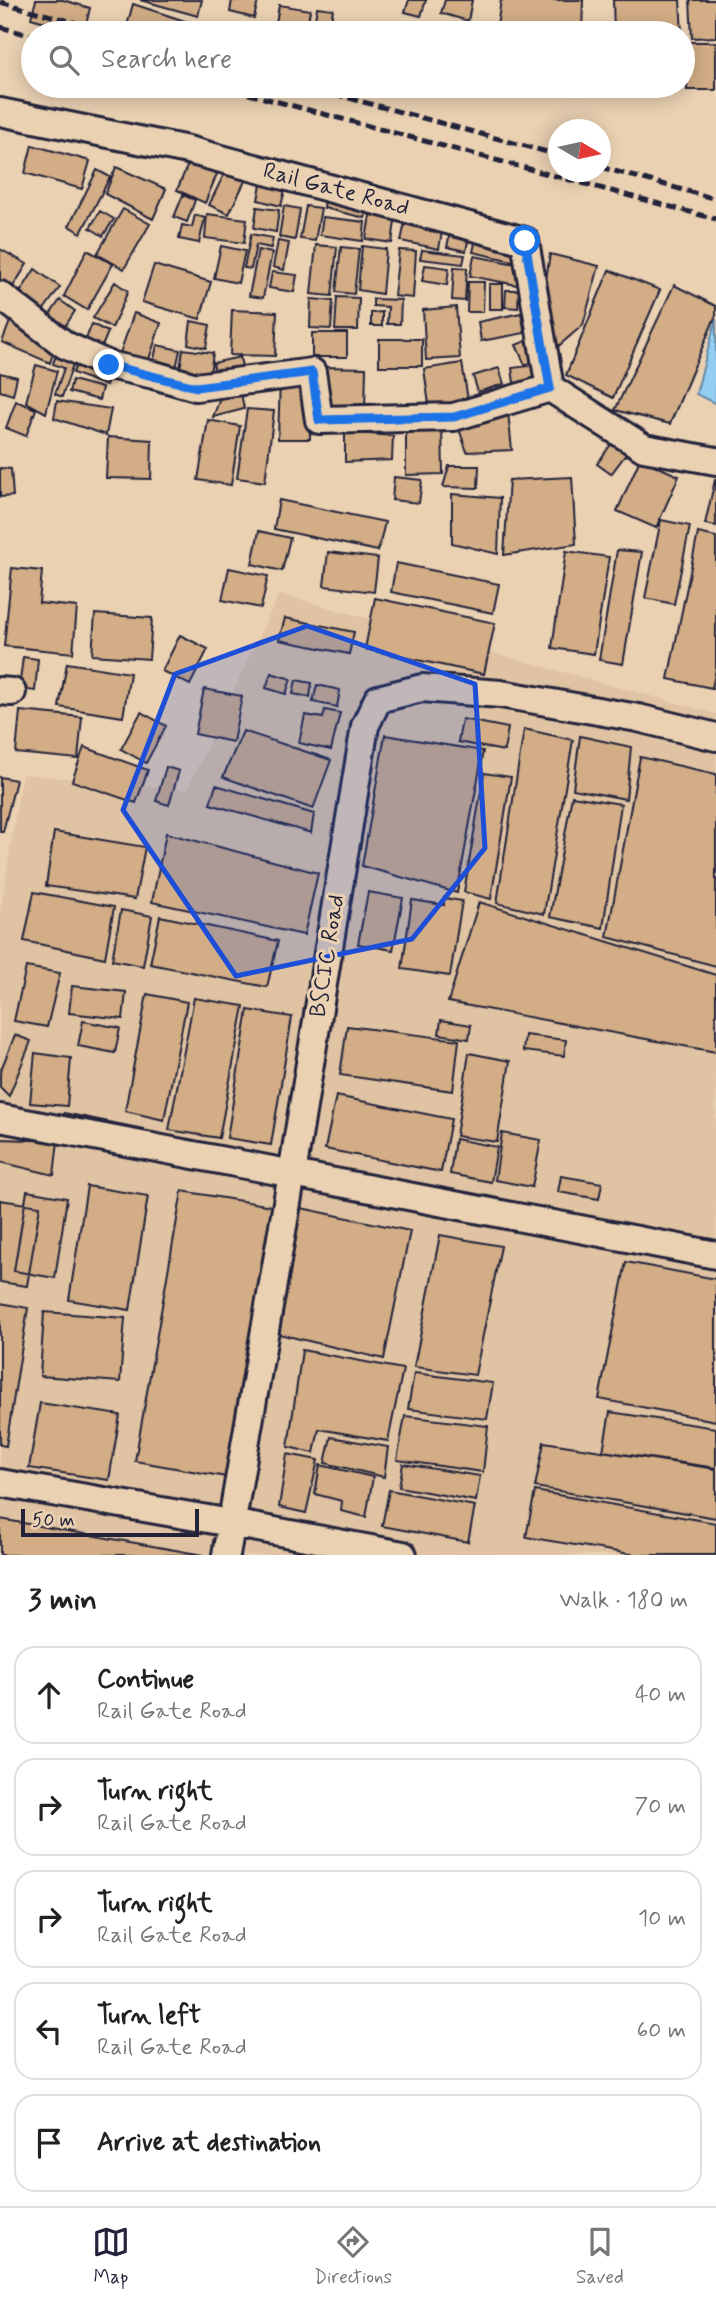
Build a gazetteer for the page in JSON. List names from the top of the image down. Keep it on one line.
{"streets":{"street":["Rail Gate Road","BSCIC Road"]},"scale_bar":"50 m","north":"right","page":{"search":"Search here","scale":"50 m","heading":["3 min","Walk · 180 m"],"list":[["Continue","Rail Gate Road","40 m"],["Turn right","Rail Gate Road","70 m"],["Turn right","Rail Gate Road","10 m"],["Turn left","Rail Gate Road","60 m"],"Arrive at destination"],"nav":["Map","Directions","Saved"]}}
